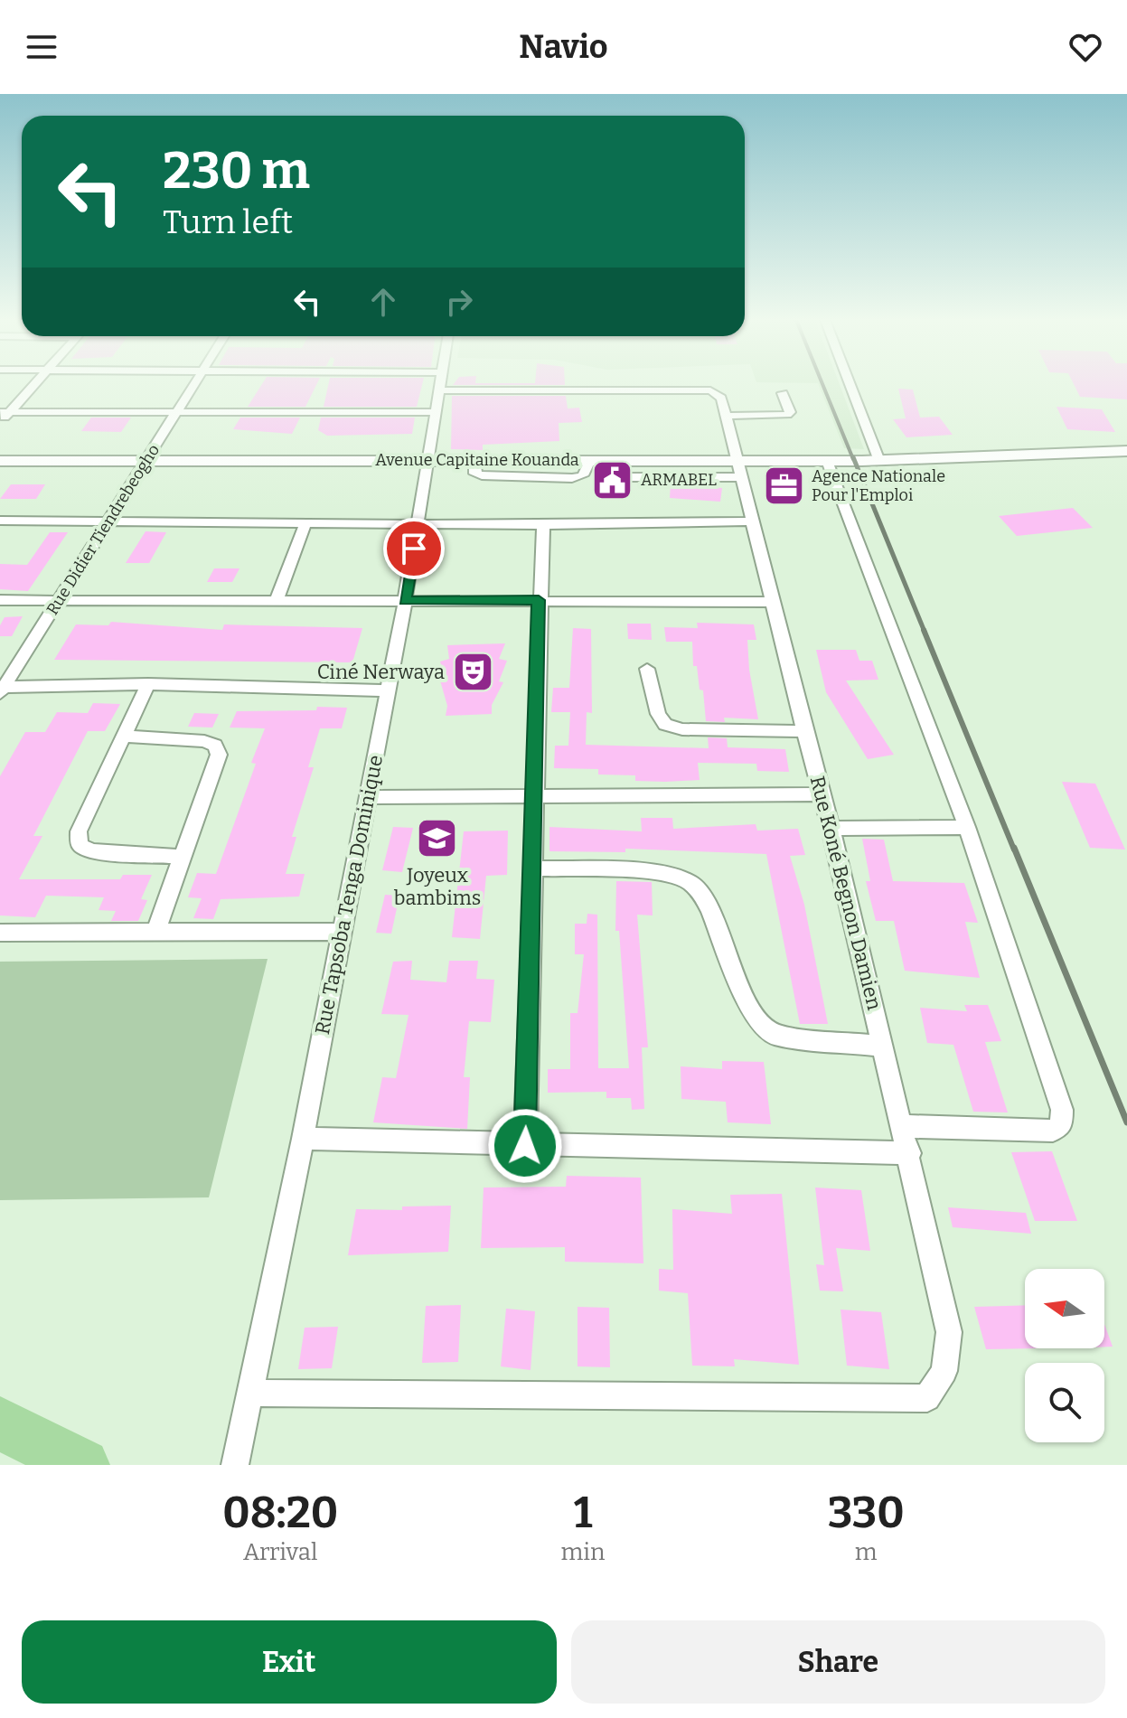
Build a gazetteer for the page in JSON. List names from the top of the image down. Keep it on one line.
{"streets":{"street":["Avenue Capitaine Kouanda","Rue Didier Tiendrebeogho","Rue Koné Begnon Damien","Rue Tapsoba Tenga Dominique"]},"crossings":[["Avenue Capitaine Kouanda","Rue Didier Tiendrebeogho"],["Avenue Capitaine Kouanda","Rue Koné Begnon Damien"],["Avenue Capitaine Kouanda","Rue Tapsoba Tenga Dominique"],["Rue Koné Begnon Damien","Rue Tapsoba Tenga Dominique"]],"places":{"public building":["ARMABEL"],"office":["Agence Nationale Pour l'Emploi"],"theatre":["Ciné Nerwaya"],"school or university":["Joyeux bambims"]},"north":"left","page":{"header":"Navio","turn":["230 m","Turn left"],"eta":["08:20","Arrival","1","min","330","m"],"buttons":["Exit","Share"]}}
